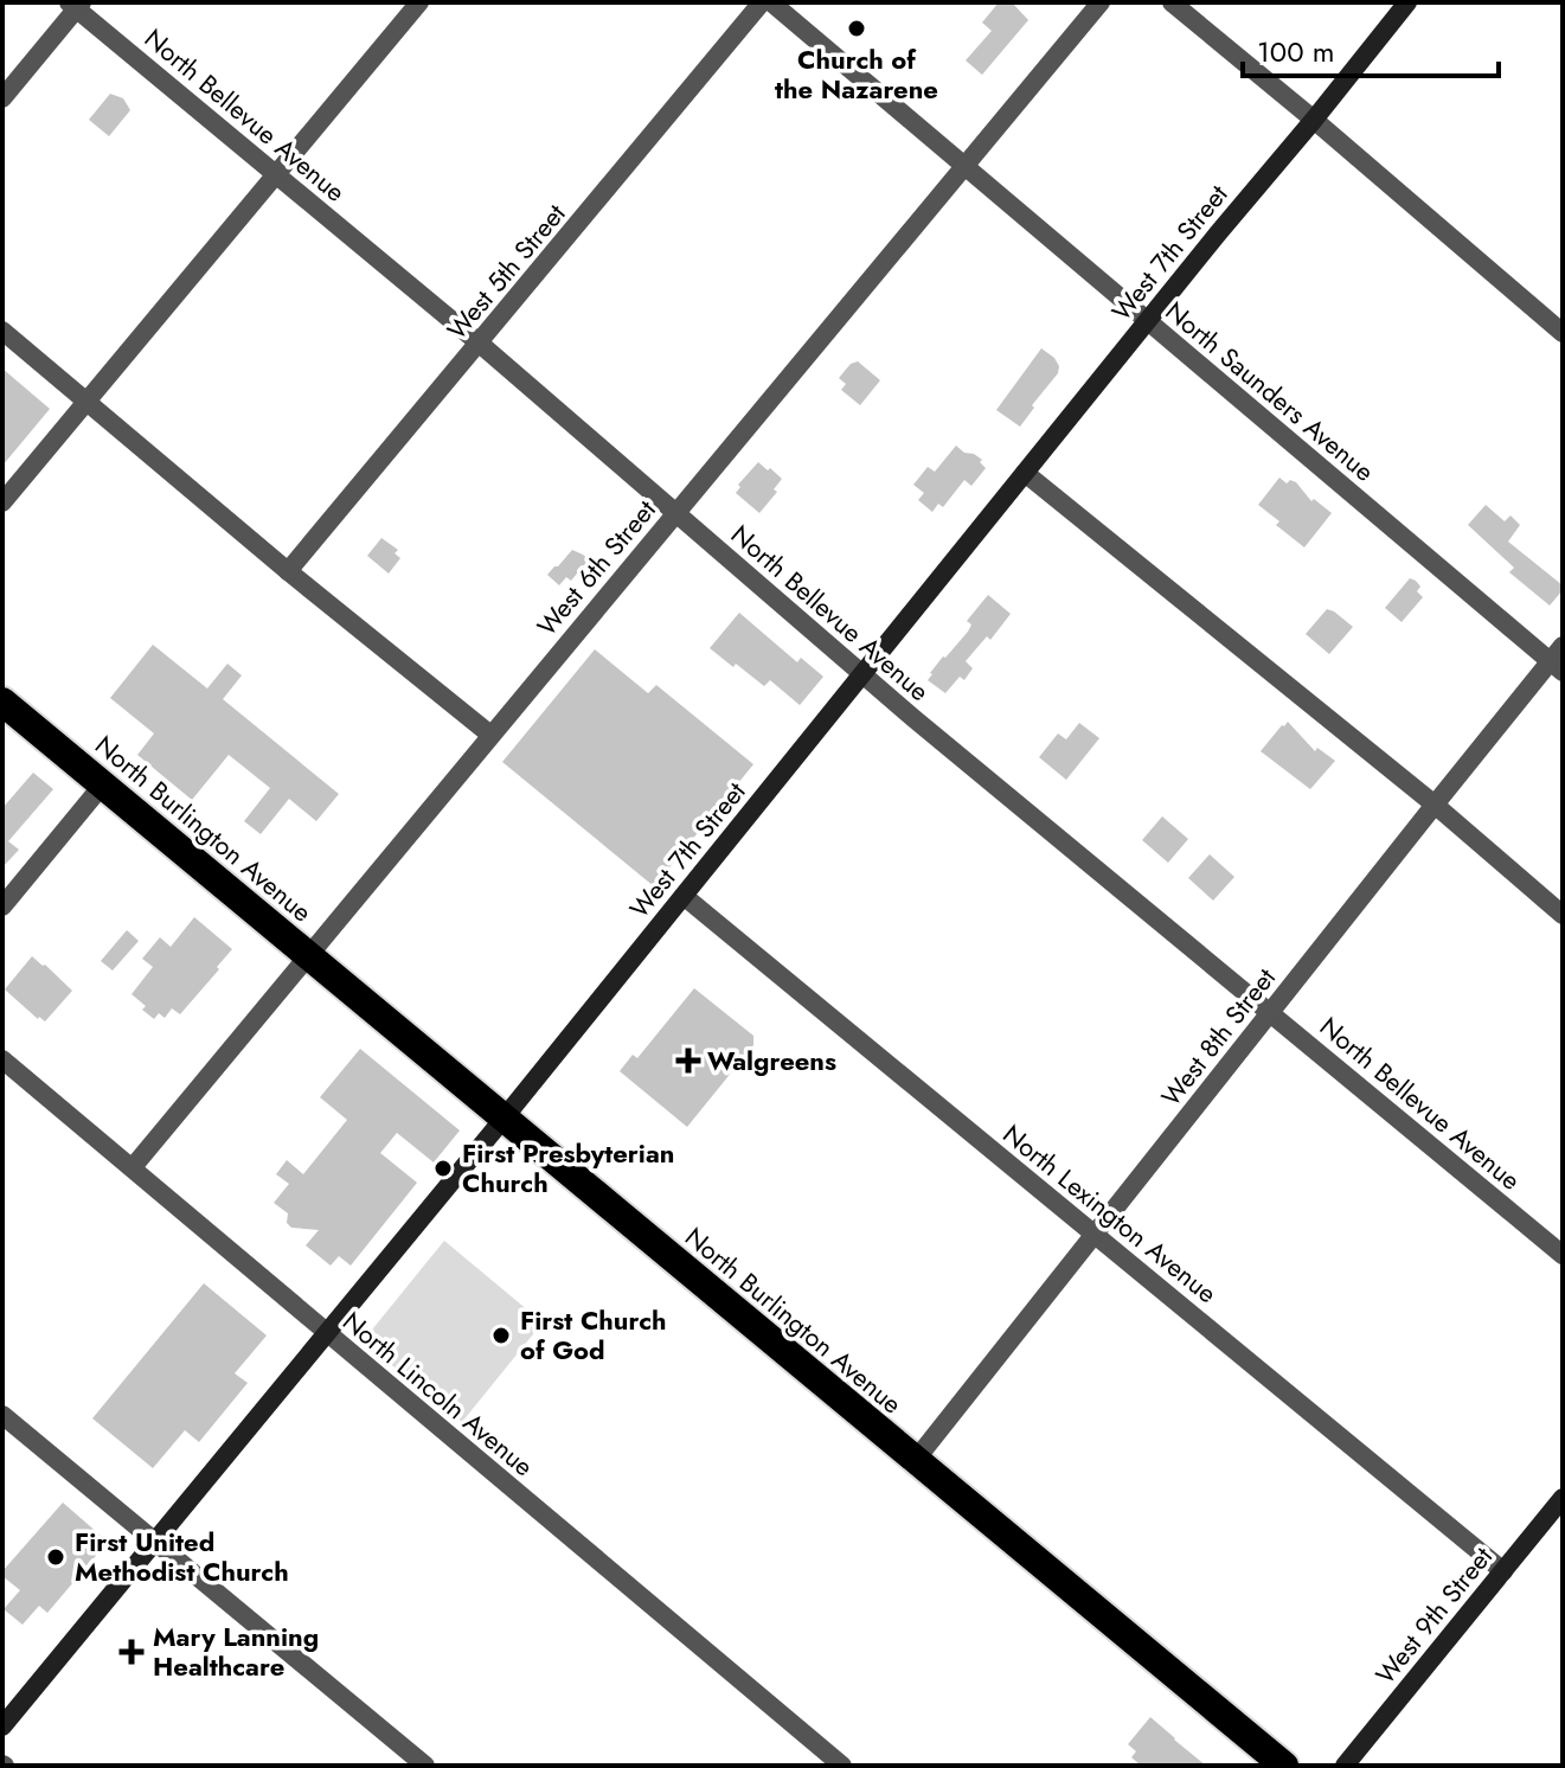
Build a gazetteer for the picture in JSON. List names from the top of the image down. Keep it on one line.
{"streets":{"highway":["North Burlington Avenue"],"main road":["West 7th Street","West 9th Street"],"street":["North Bellevue Avenue","West 5th Street","North Saunders Avenue","West 6th Street","West 8th Street","North Lexington Avenue","North Lincoln Avenue"]},"crossings":[["North Bellevue Avenue","West 7th Street"],["North Bellevue Avenue","West 5th Street"],["North Bellevue Avenue","West 6th Street"],["North Bellevue Avenue","West 8th Street"],["West 7th Street","North Saunders Avenue"],["West 7th Street","North Burlington Avenue"],["West 7th Street","North Lexington Avenue"],["West 7th Street","North Lincoln Avenue"],["North Saunders Avenue","West 6th Street"],["North Saunders Avenue","West 8th Street"],["West 6th Street","North Burlington Avenue"],["West 6th Street","North Lincoln Avenue"],["North Burlington Avenue","West 8th Street"],["West 8th Street","North Lexington Avenue"],["North Lexington Avenue","West 9th Street"]],"places":{"other":["Church of the Nazarene","First Presbyterian Church","First Church of God","First United Methodist Church"],"health":["Walgreens","Mary Lanning Healthcare"]},"scale_bar":"100 m"}
